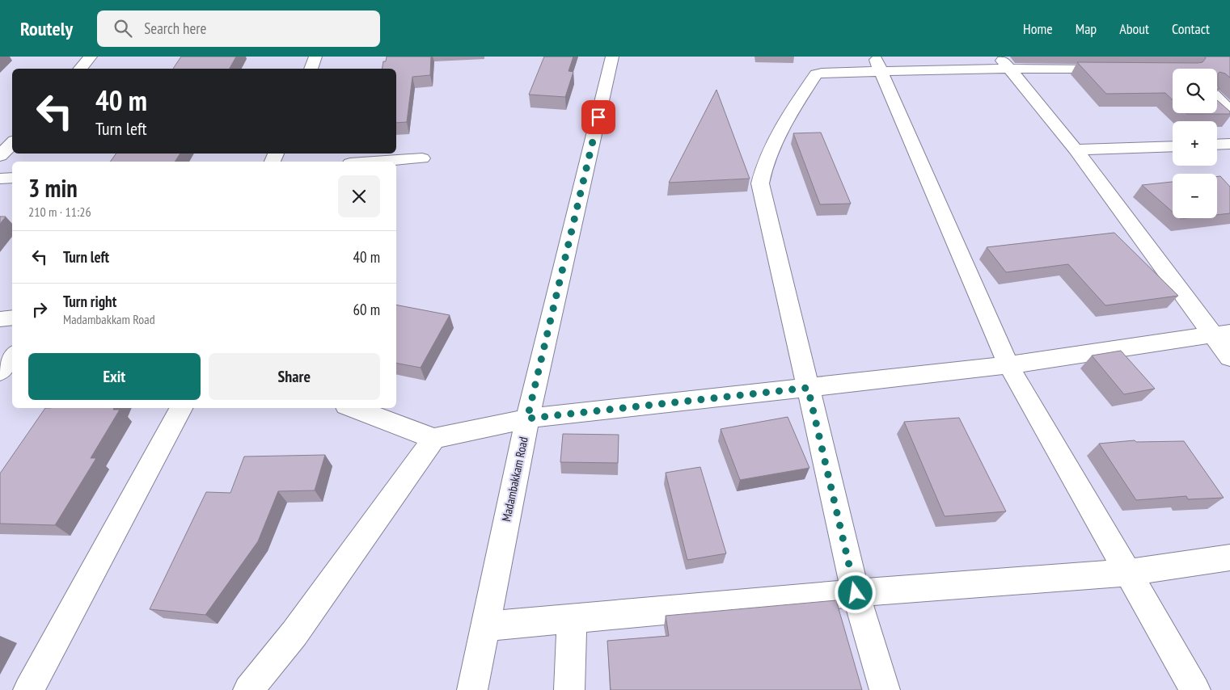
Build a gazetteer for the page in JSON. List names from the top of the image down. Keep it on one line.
{"streets":{"street":["Madambakkam Road"]},"page":{"header":"Routely","search":"Search here","nav":["Home","Map","About","Contact"],"map_buttons":["+","−"],"turn":["40 m","Turn left"],"heading":["3 min","210 m · 11:26"],"list":[{"name":"Turn left","value":"40 m"},{"name":"Turn right","note":"Madambakkam Road","value":"60 m"}],"buttons":["Exit","Share"]}}
